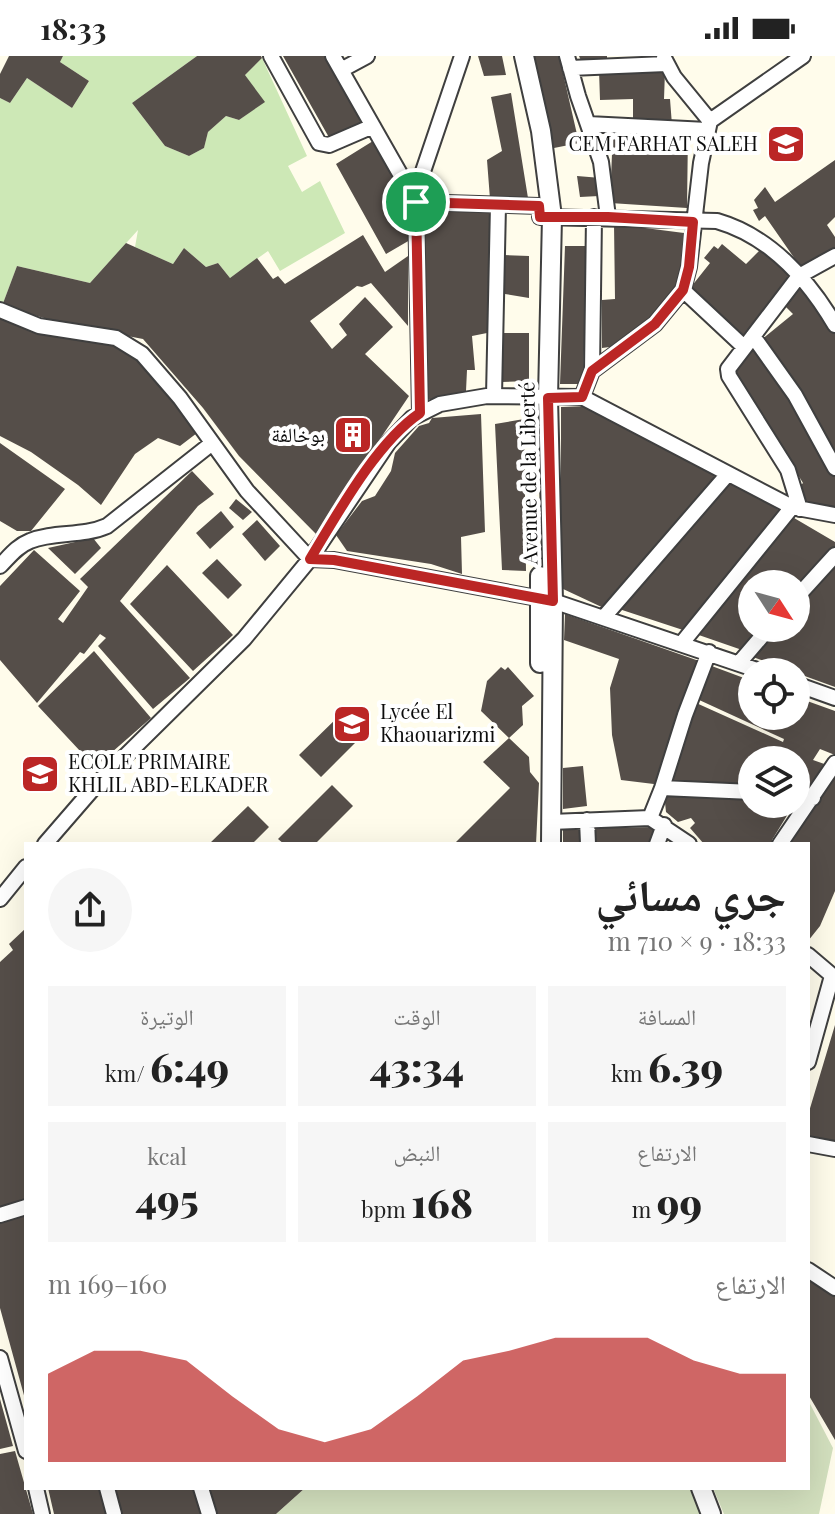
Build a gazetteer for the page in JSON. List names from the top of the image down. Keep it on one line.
{"streets":{"street":["Avenue de la Liberté"]},"places":{"school or university":["CEM FARHAT SALEH","Lycée El Khaouarizmi","ECOLE PRIMAIRE KHLIL ABD-ELKADER"],"building":["بوخالفة"]},"north":"bottom right","page":{"status":"18:33","heading":["جري مسائي","18:33 · 9 × 710 m"],"stats":[["المسافة","6.39 km"],["الوقت","43:34"],["الوتيرة","6:49 /km"],["الارتفاع","99 m"],["النبض","168 bpm"],["kcal","495"]],"chart":["الارتفاع","160–169 m"]}}
